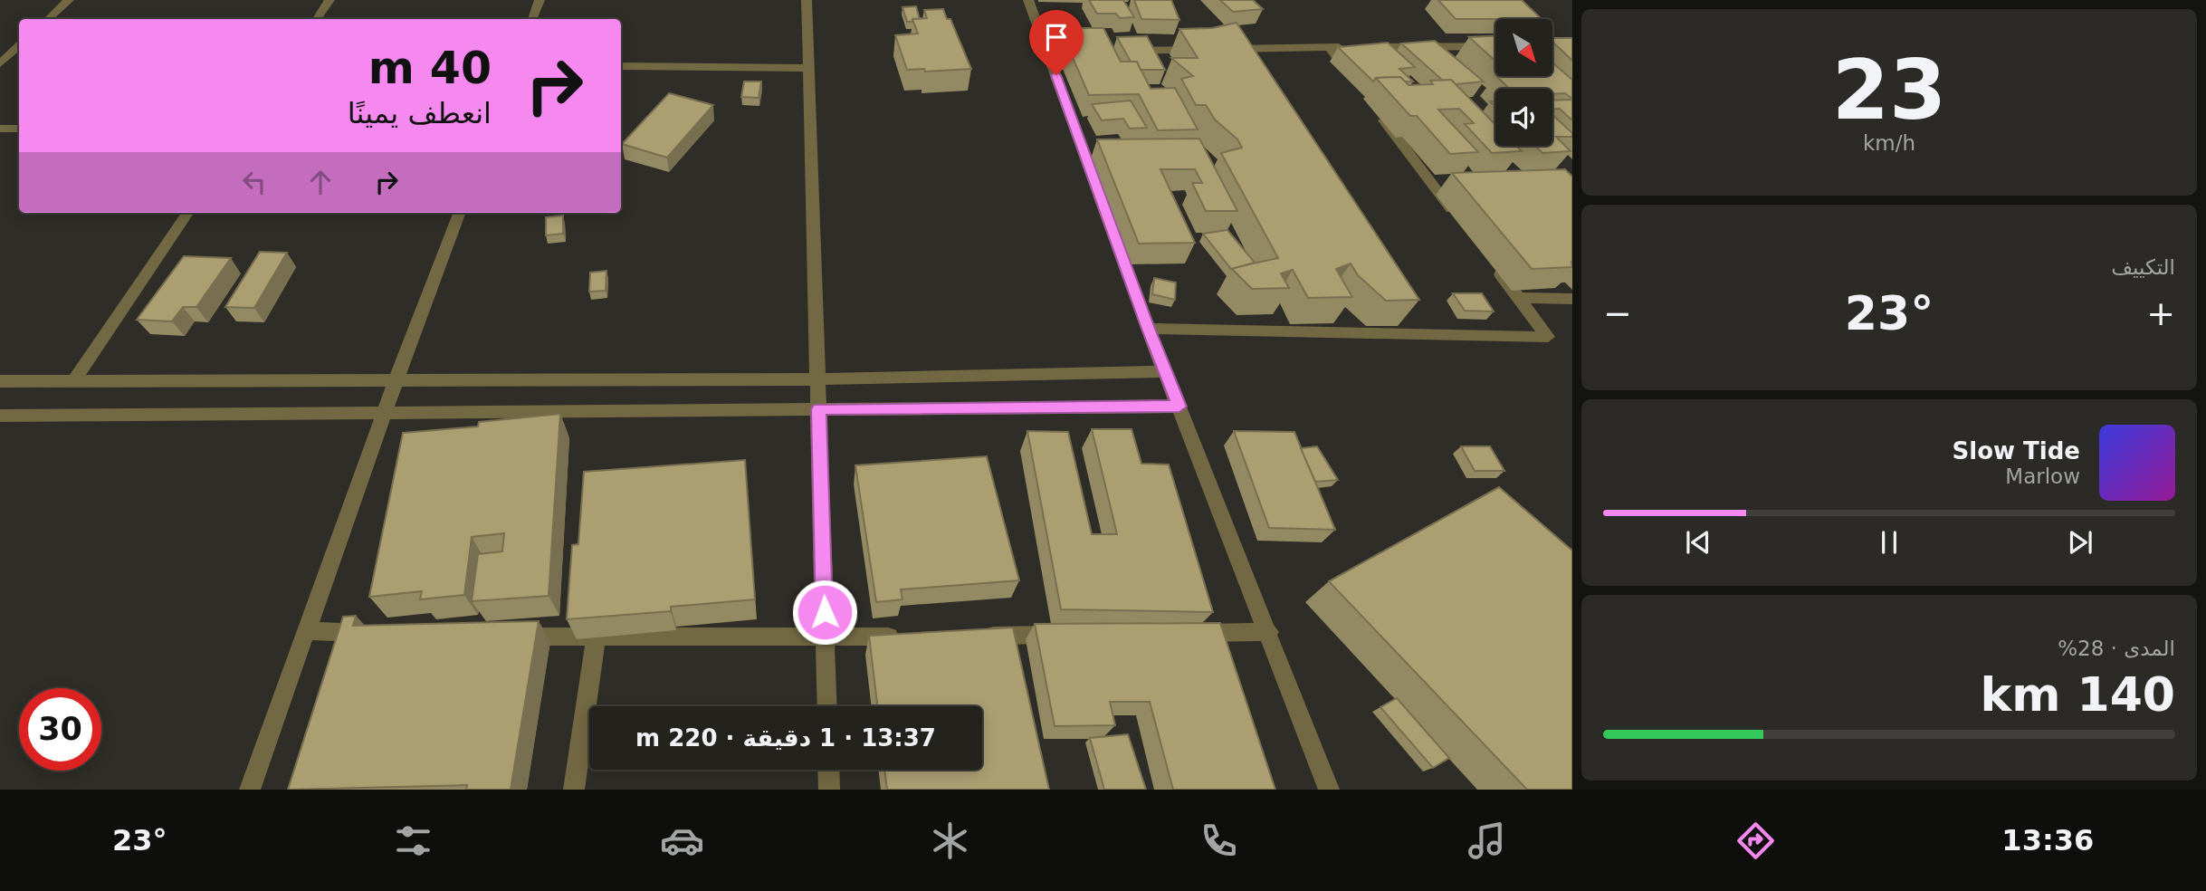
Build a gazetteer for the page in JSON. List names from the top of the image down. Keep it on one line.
{"north":"bottom right","page":{"tile":[["23","km/h"],"التكييف",["المدى · 28%","140 km"]],"turn":["40 m","انعطف يمينًا"],"heat":["−","23°","+"],"song":["Slow Tide","Marlow"],"limit":"30","trip":"13:37 · 1 دقيقة · 220 m","tabs":["13:36","23°"]}}
